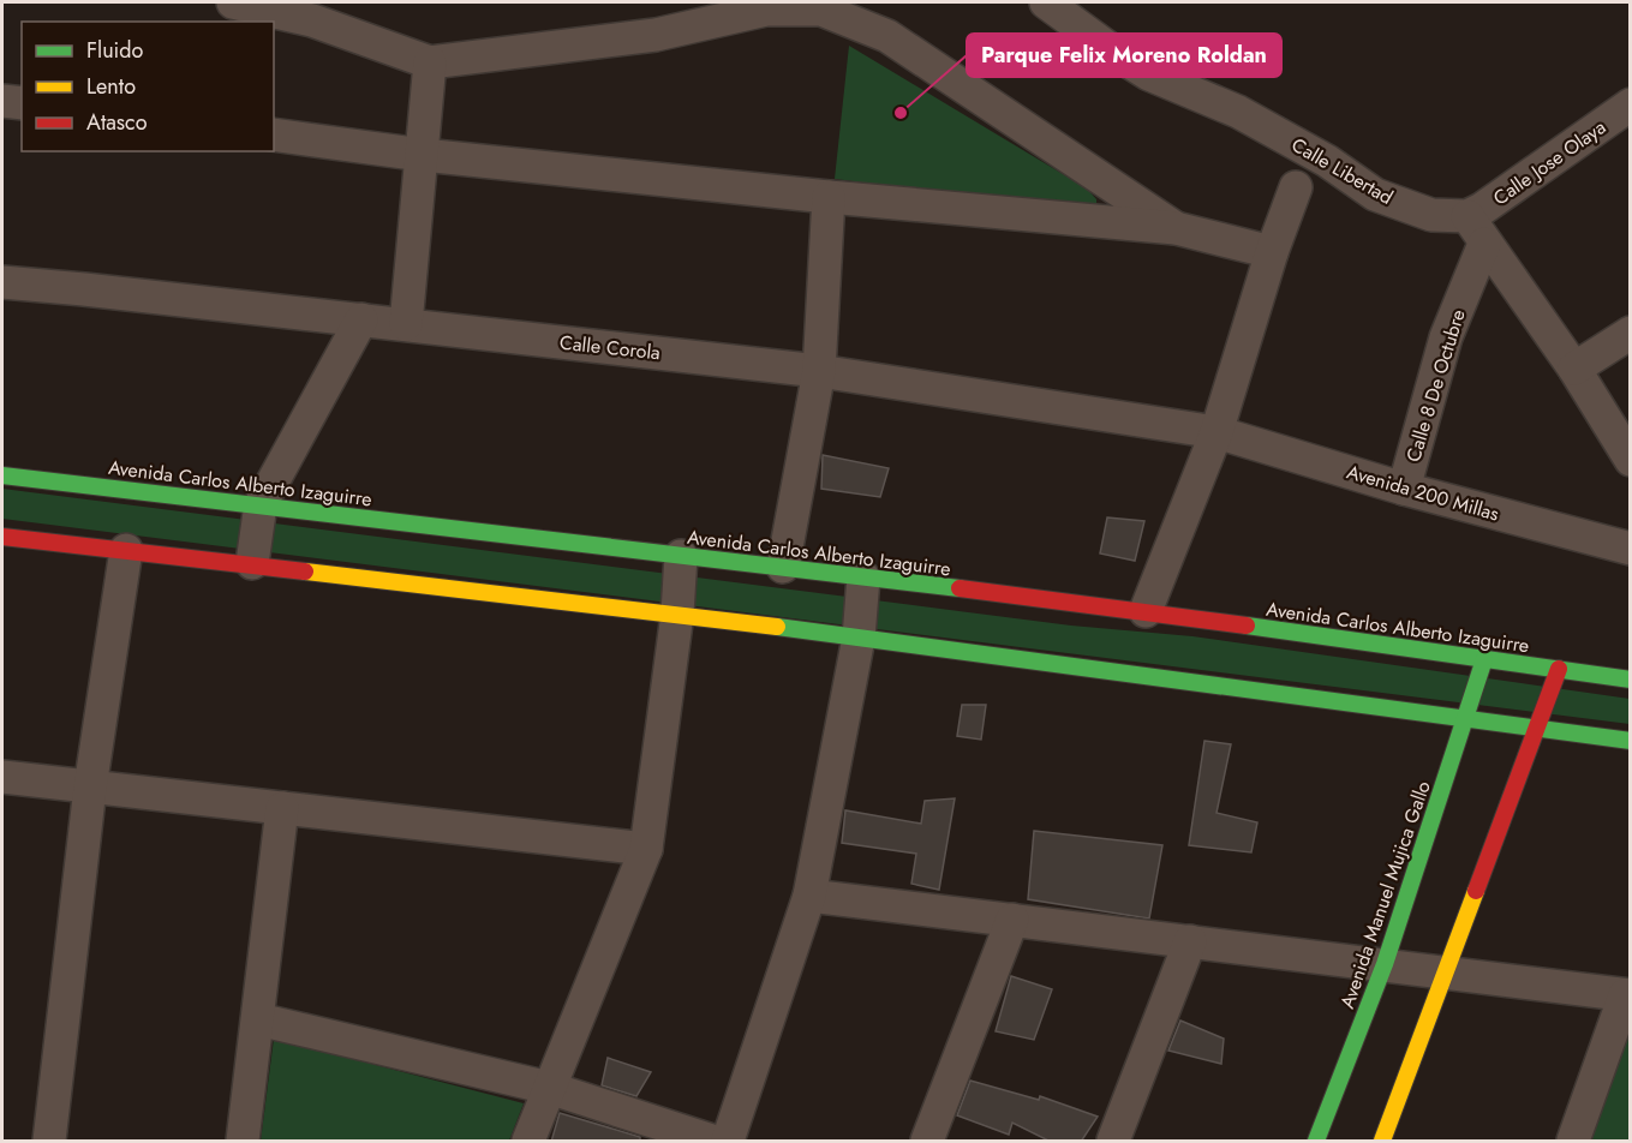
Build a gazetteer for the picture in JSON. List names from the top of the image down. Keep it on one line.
{"streets":{"main road":["Avenida Carlos Alberto Izaguirre","Avenida Manuel Mujica Gallo"],"street":["Calle Jose Olaya","Calle Libertad","Calle Corola","Calle 8 De Octubre","Avenida 200 Millas"]},"crossings":[["Calle Jose Olaya","Calle Libertad"],["Calle Jose Olaya","Calle 8 De Octubre"],["Calle Libertad","Calle 8 De Octubre"],["Calle Corola","Avenida 200 Millas"],["Calle 8 De Octubre","Avenida 200 Millas"],["Avenida Carlos Alberto Izaguirre","Avenida Manuel Mujica Gallo"]],"places":["Parque Felix Moreno Roldan"],"legend":["Fluido","Lento","Atasco"]}
